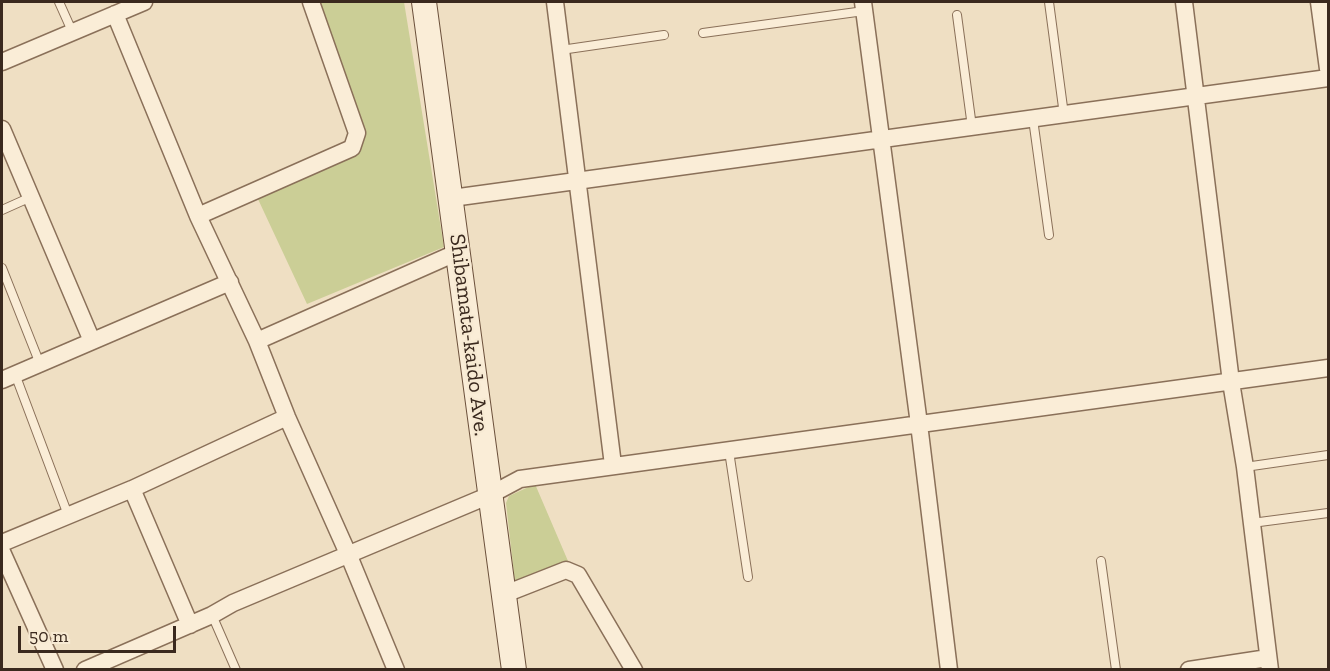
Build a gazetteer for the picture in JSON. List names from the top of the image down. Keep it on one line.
{"streets":{"main road":["Shibamata-kaido Ave."]},"scale_bar":"50 m"}
